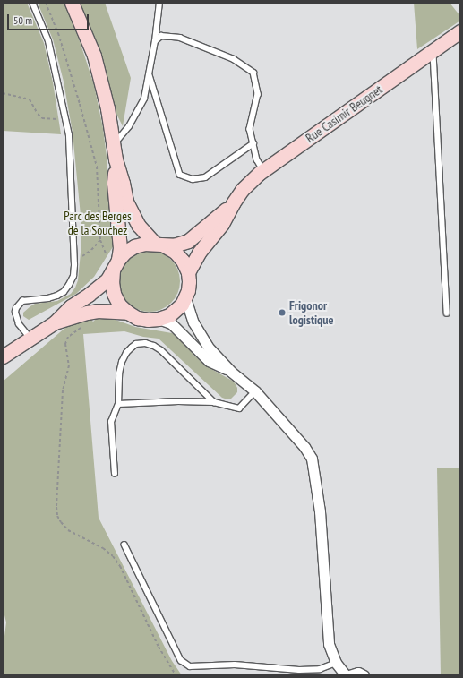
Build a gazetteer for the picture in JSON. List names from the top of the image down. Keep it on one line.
{"streets":{"main road":["Rue Casimir Beugnet"]},"parks":["Parc des Berges de la Souchez"],"places":["Frigonor logistique"],"scale_bar":"50 m"}
